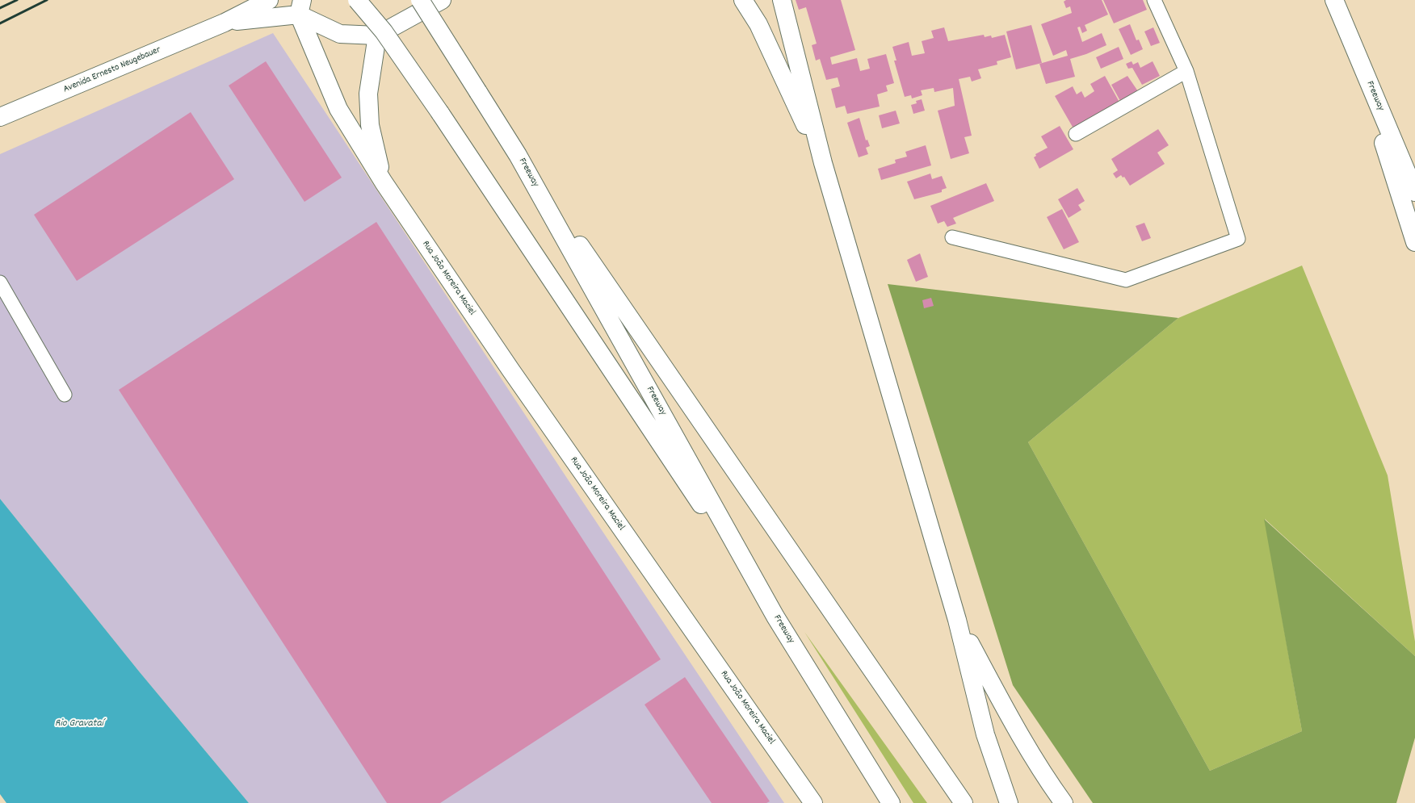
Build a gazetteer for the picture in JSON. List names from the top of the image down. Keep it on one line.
{"streets":{"main road":["Avenida Ernesto Neugebauer","Freeway","Rua João Moreira Maciel"]},"crossings":[["Avenida Ernesto Neugebauer","Rua João Moreira Maciel"]],"water":["Rio Gravataí"]}
